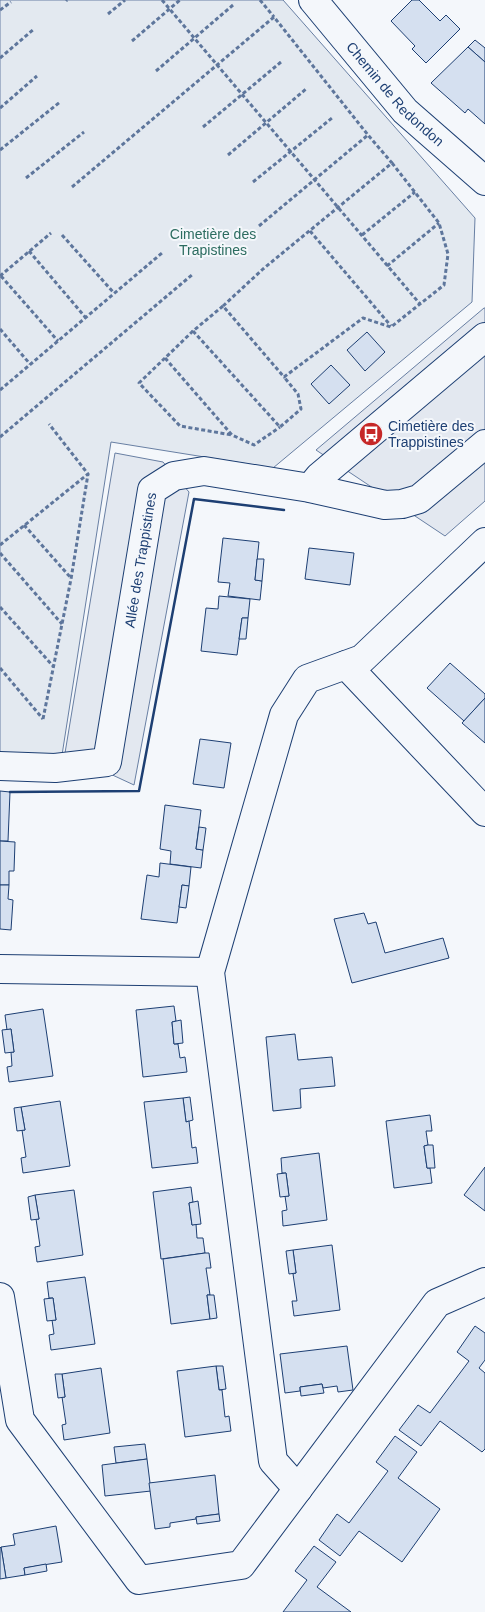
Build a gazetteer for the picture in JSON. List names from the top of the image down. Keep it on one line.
{"streets":{"street":["Chemin de Redondon","Allée des Trappistines"]},"parks":["Cimetière des Trapistines"],"places":{"bus stop":["Cimetière des Trappistines"]}}
